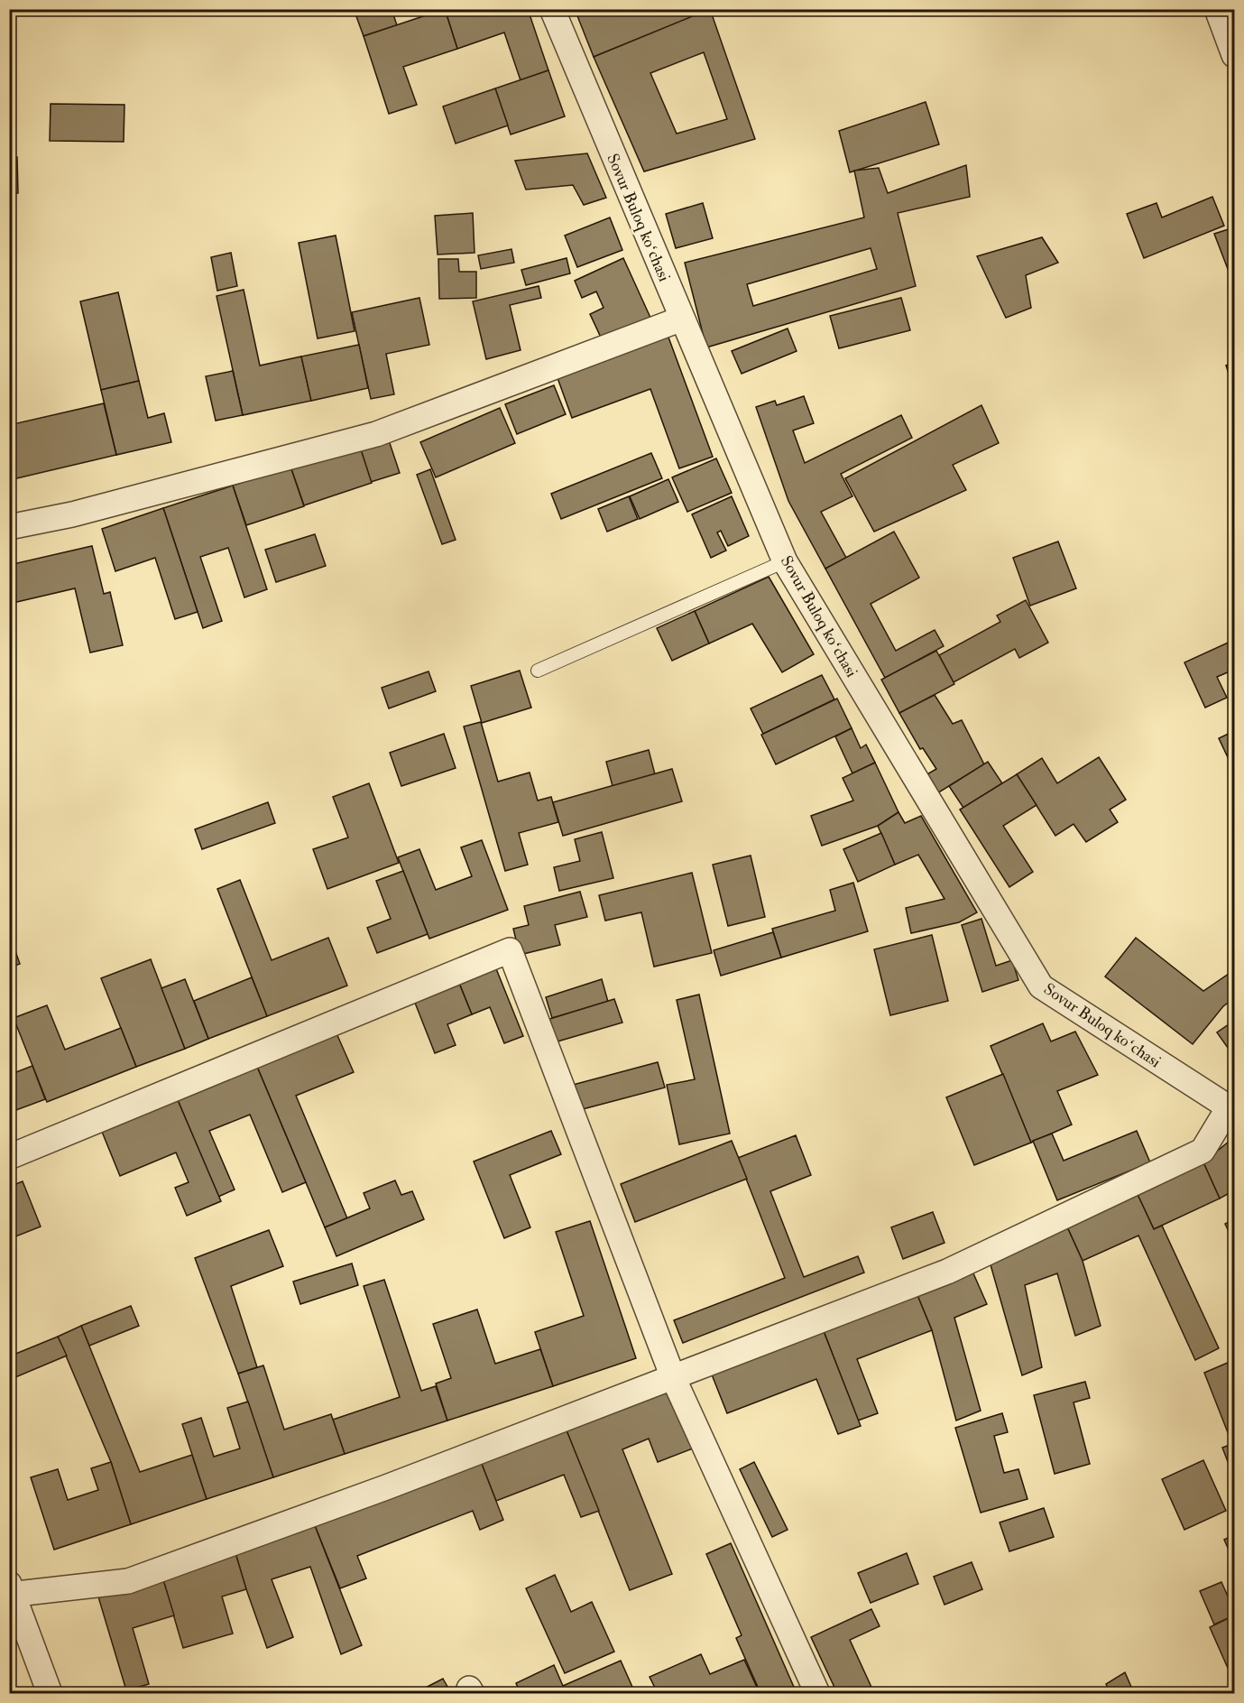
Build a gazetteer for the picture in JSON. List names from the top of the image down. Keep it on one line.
{"streets":{"street":["Sovur Buloq koʻchasi"]}}
